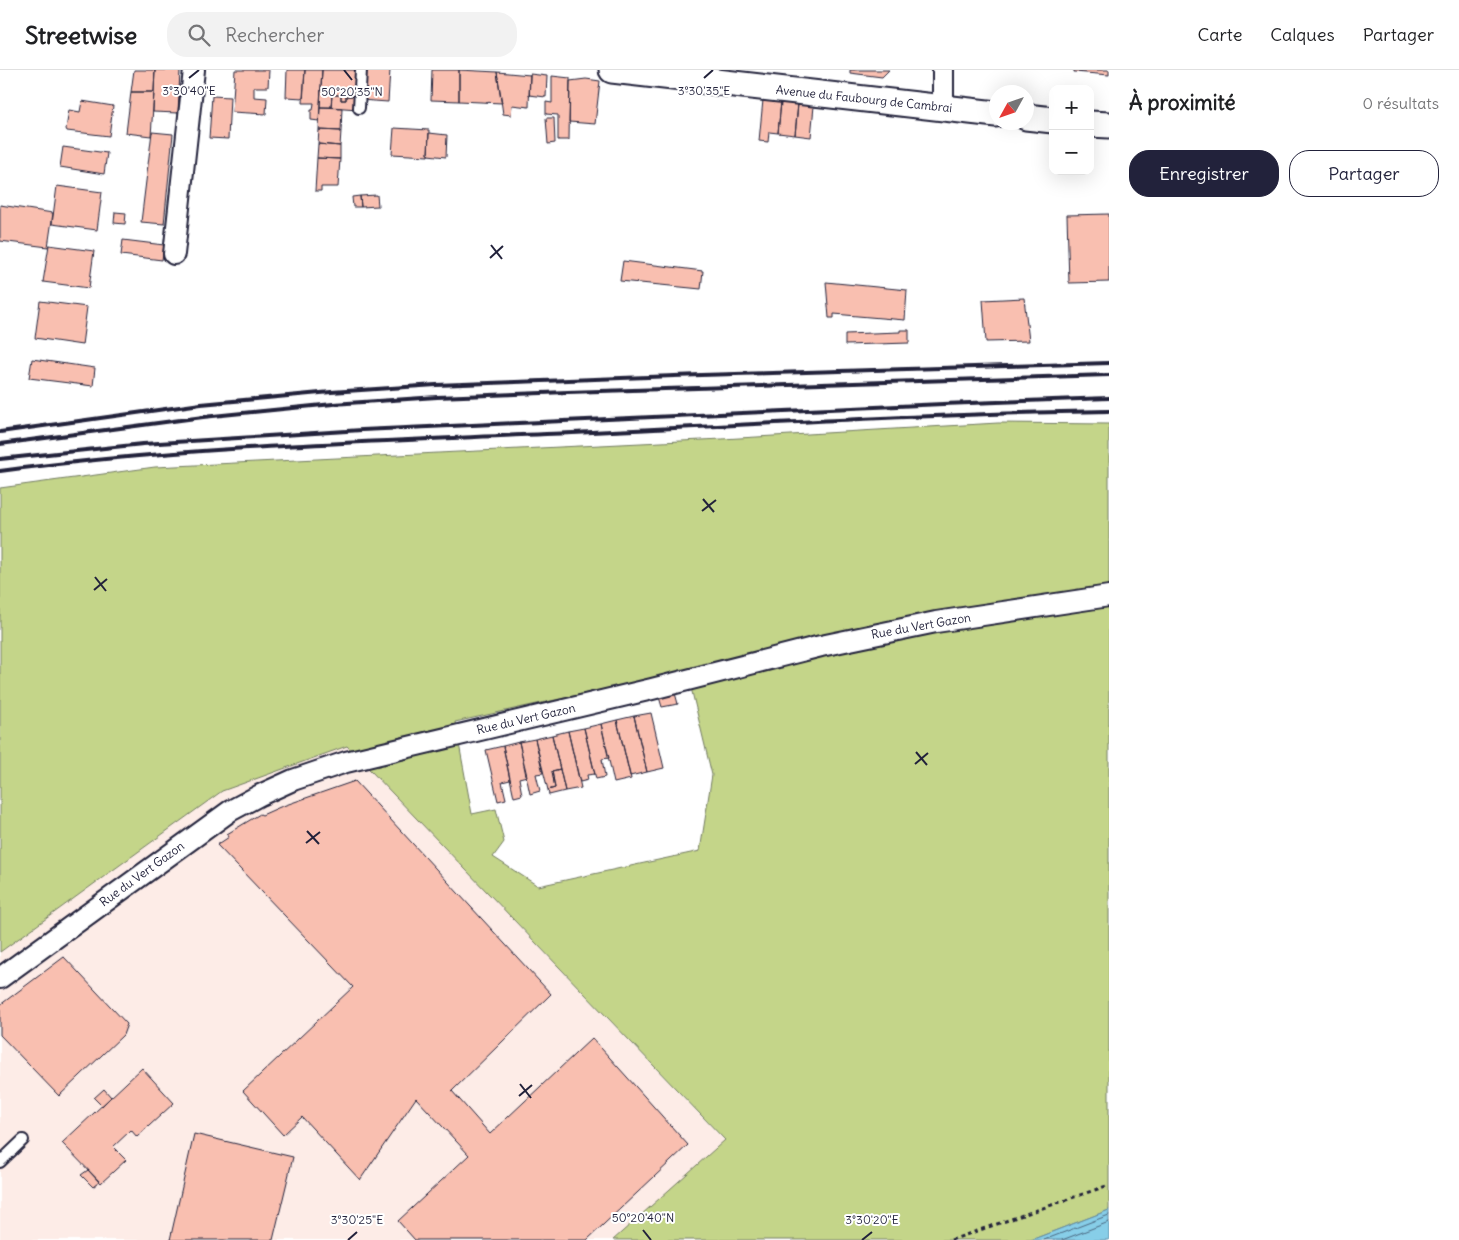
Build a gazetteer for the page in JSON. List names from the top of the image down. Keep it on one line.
{"streets":{"street":["Avenue du Faubourg de Cambrai","Rue du Vert Gazon"]},"north":"bottom left","page":{"header":"Streetwise","search":"Rechercher","nav":["Carte","Calques","Partager"],"heading":["À proximité","0 résultats"],"map_buttons":["+","−"],"buttons":["Enregistrer","Partager"]},"coordinates":["3°30'40\"E","3°30'35\"E","50°20'35\"N","50°20'40\"N","3°30'25\"E","3°30'20\"E"]}
